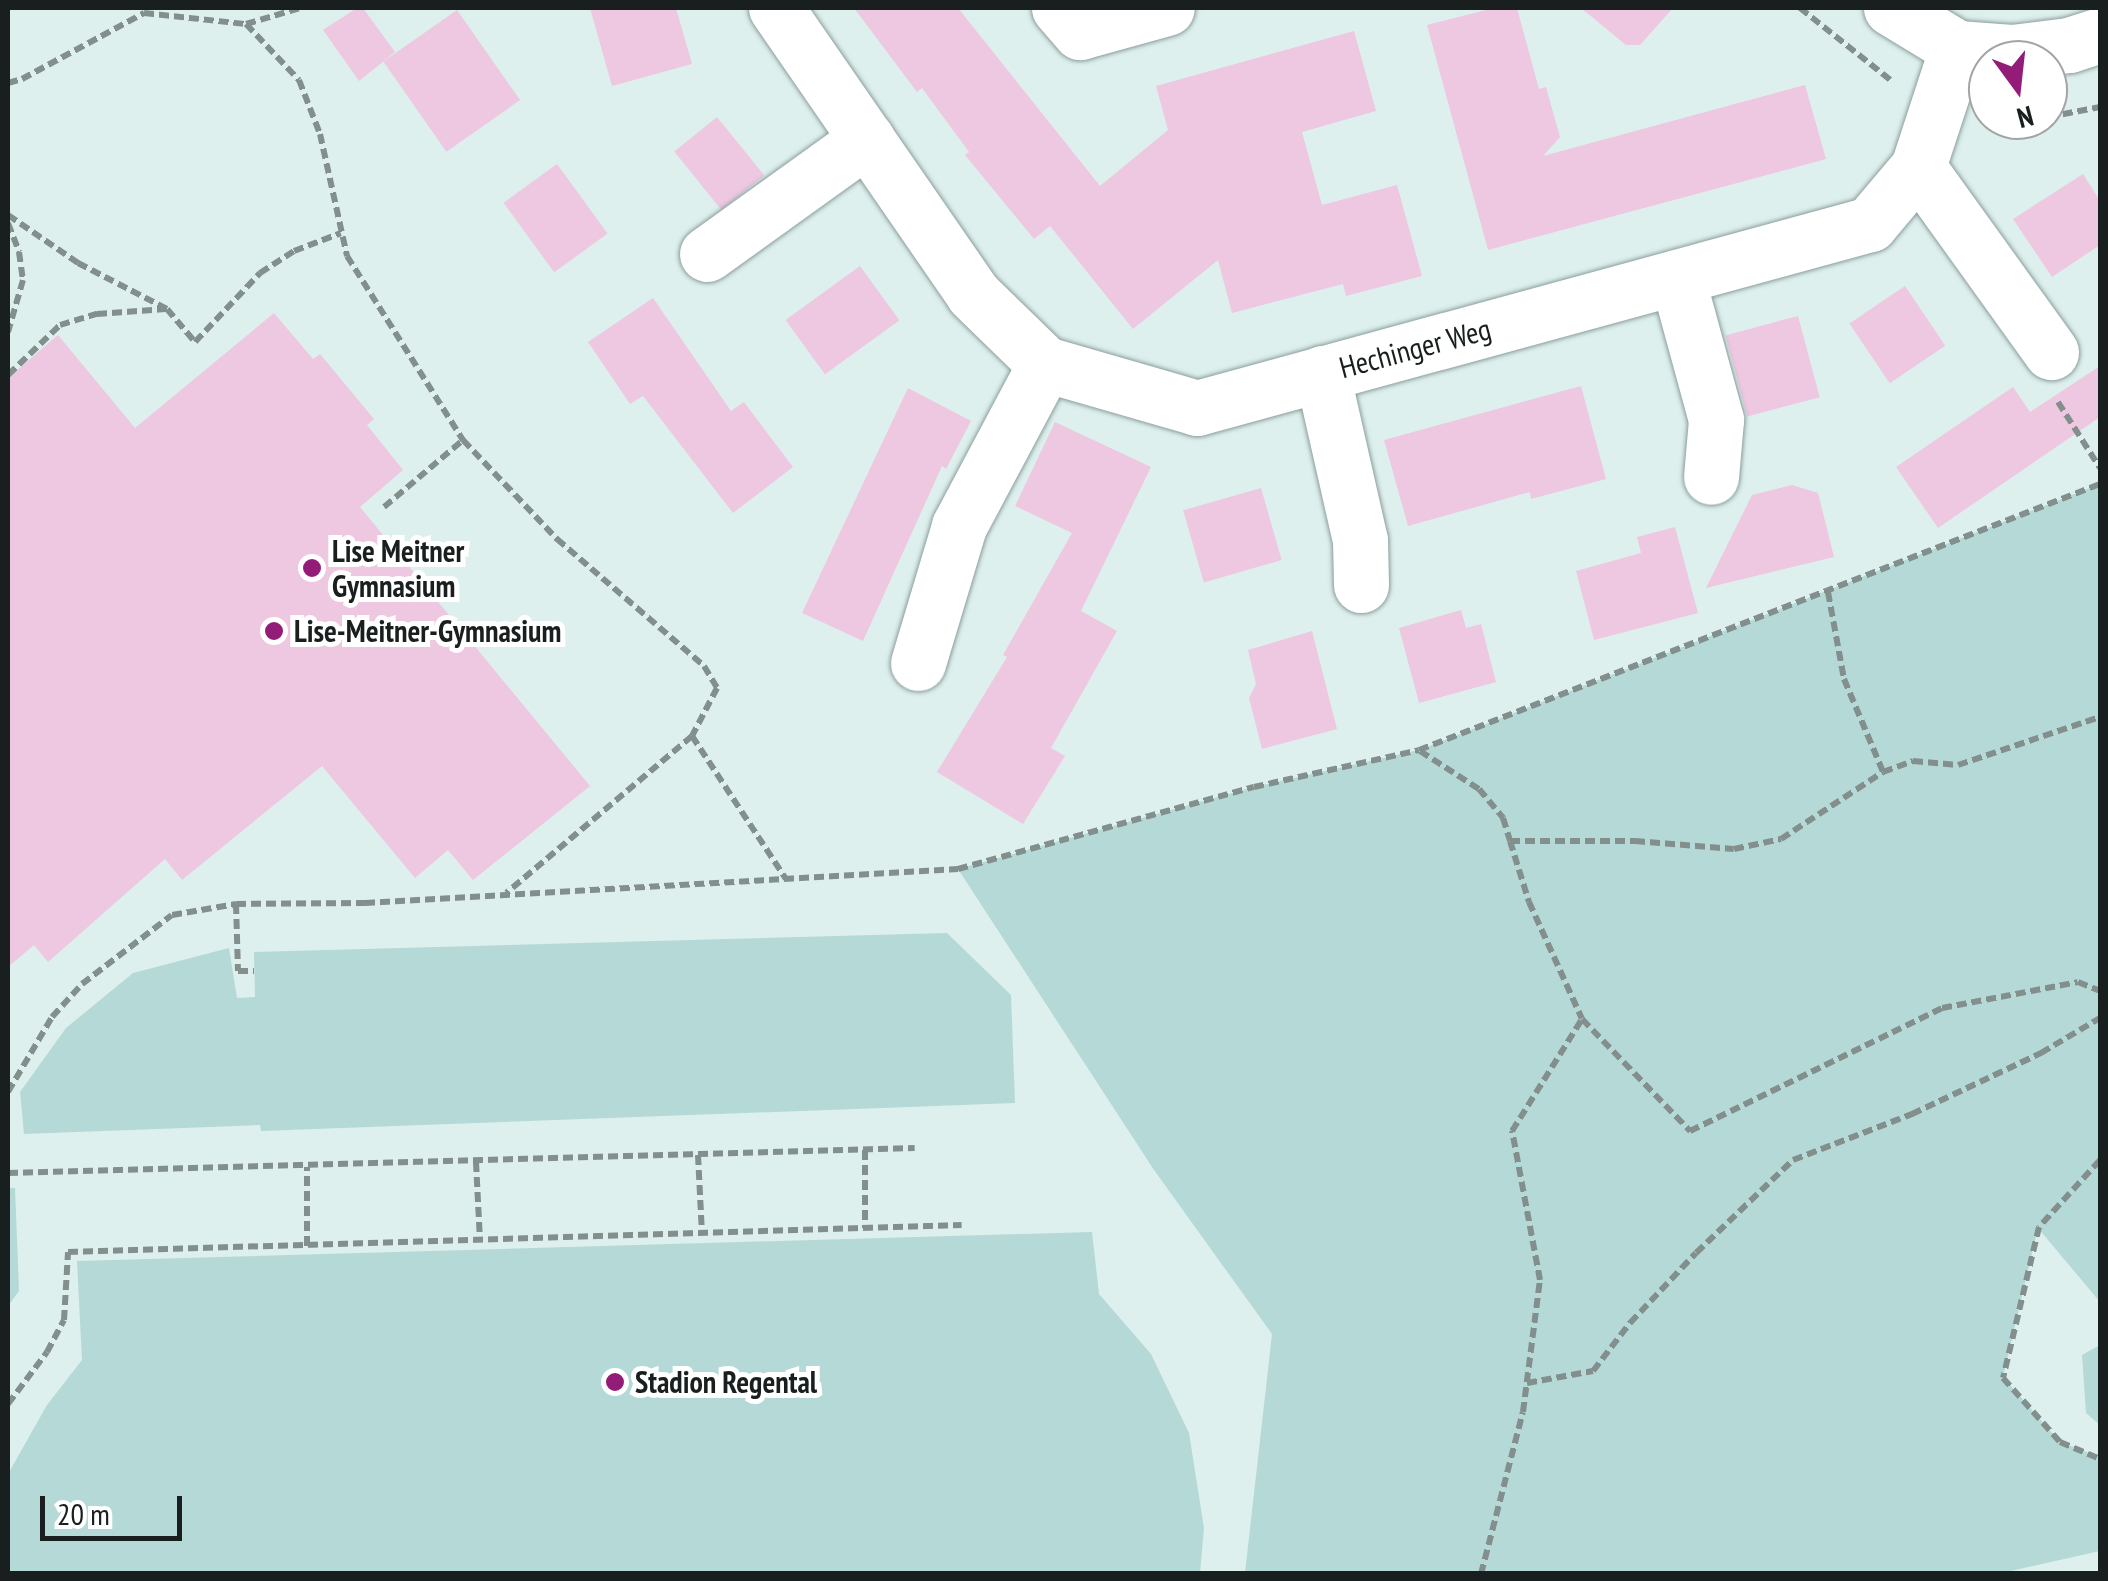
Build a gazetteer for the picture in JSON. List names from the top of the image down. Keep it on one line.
{"streets":{"street":["Hechinger Weg"]},"places":["Lise Meitner Gymnasium","Lise-Meitner-Gymnasium","Stadion Regental"],"scale_bar":"20 m","north":"bottom"}
